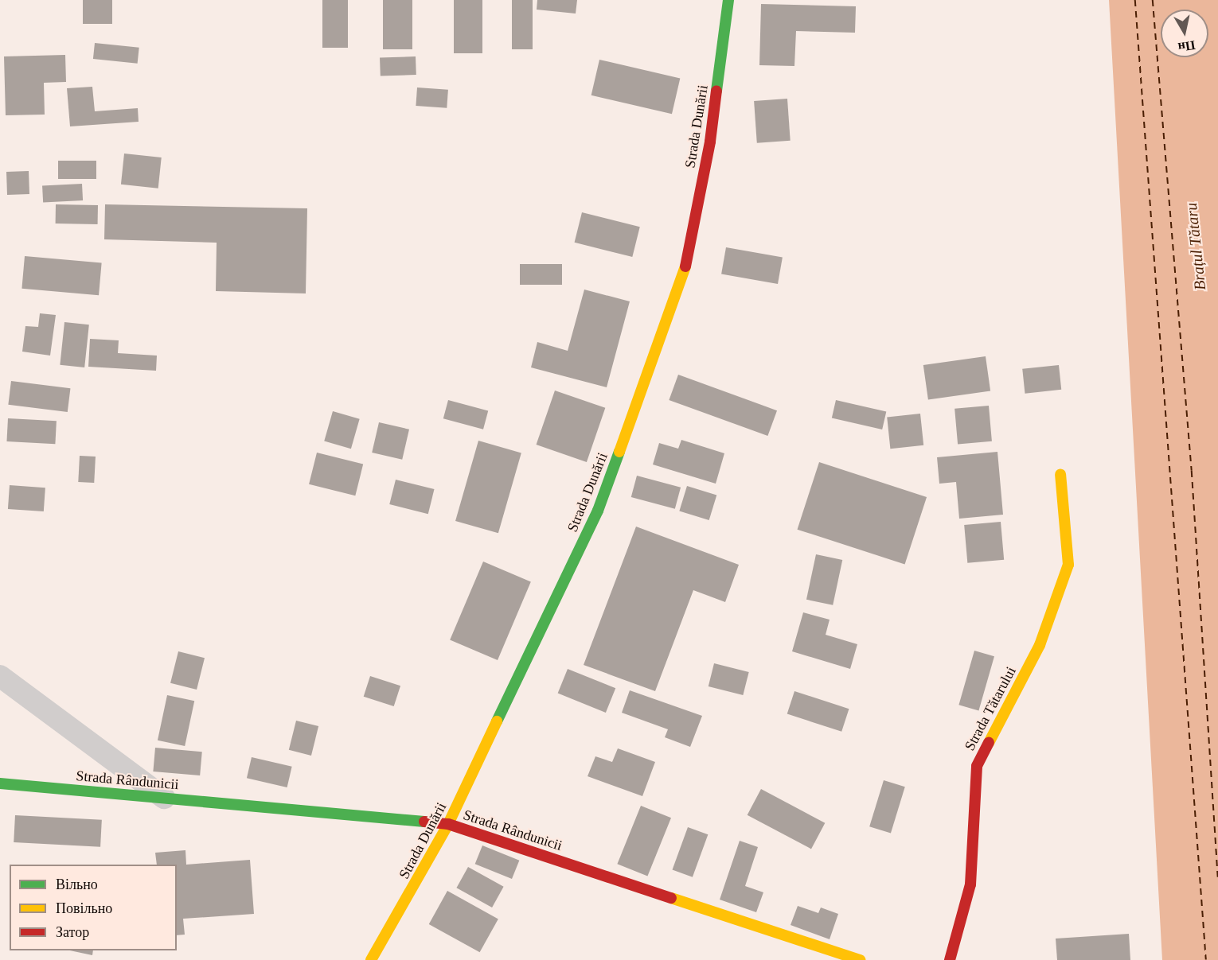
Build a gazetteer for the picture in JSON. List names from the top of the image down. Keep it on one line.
{"streets":{"street":["Strada Dunării","Strada Tătarului","Strada Rândunicii"]},"crossings":[["Strada Dunării","Strada Rândunicii"]],"water":["Brațul Tătaru"],"legend":["Вільно","Повільно","Затор"],"north":"bottom"}
